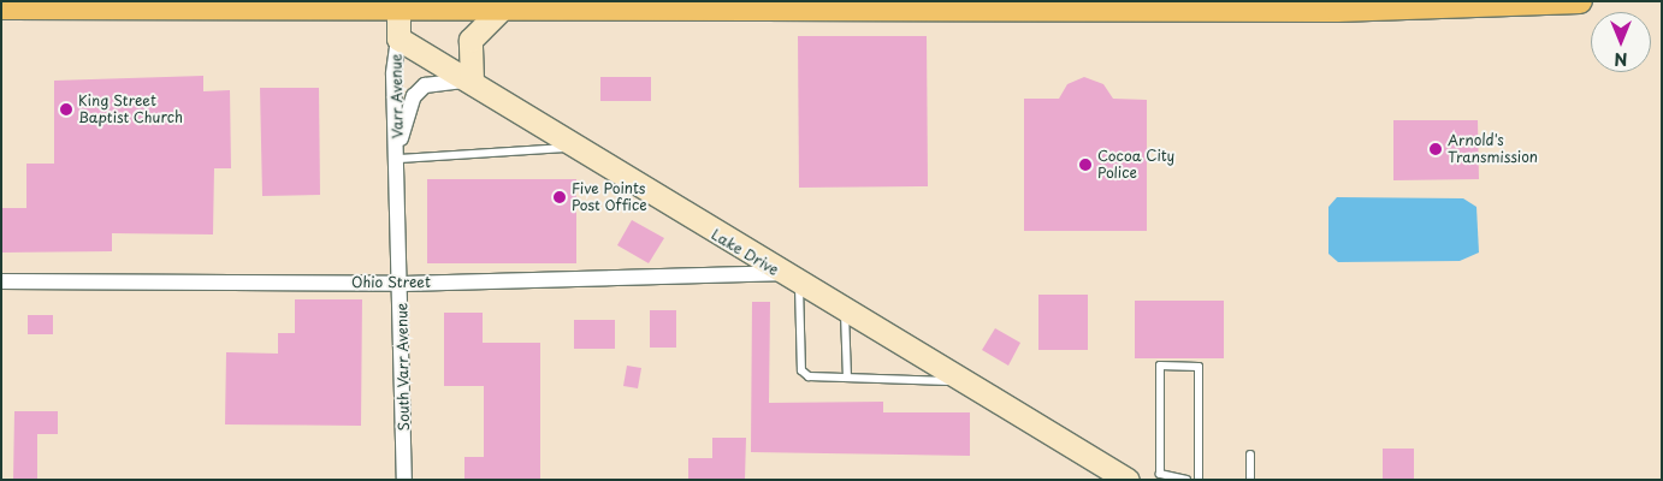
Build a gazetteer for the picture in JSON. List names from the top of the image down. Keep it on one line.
{"streets":{"street":["Varr Avenue","Lake Drive","Ohio Street","South Varr Avenue"]},"crossings":[["Varr Avenue","Lake Drive"],["Varr Avenue","South Varr Avenue"],["Lake Drive","Ohio Street"],["Ohio Street","South Varr Avenue"]],"places":["King Street Baptist Church","Arnold's Transmission","Cocoa City Police","Five Points Post Office"],"north":"bottom"}
